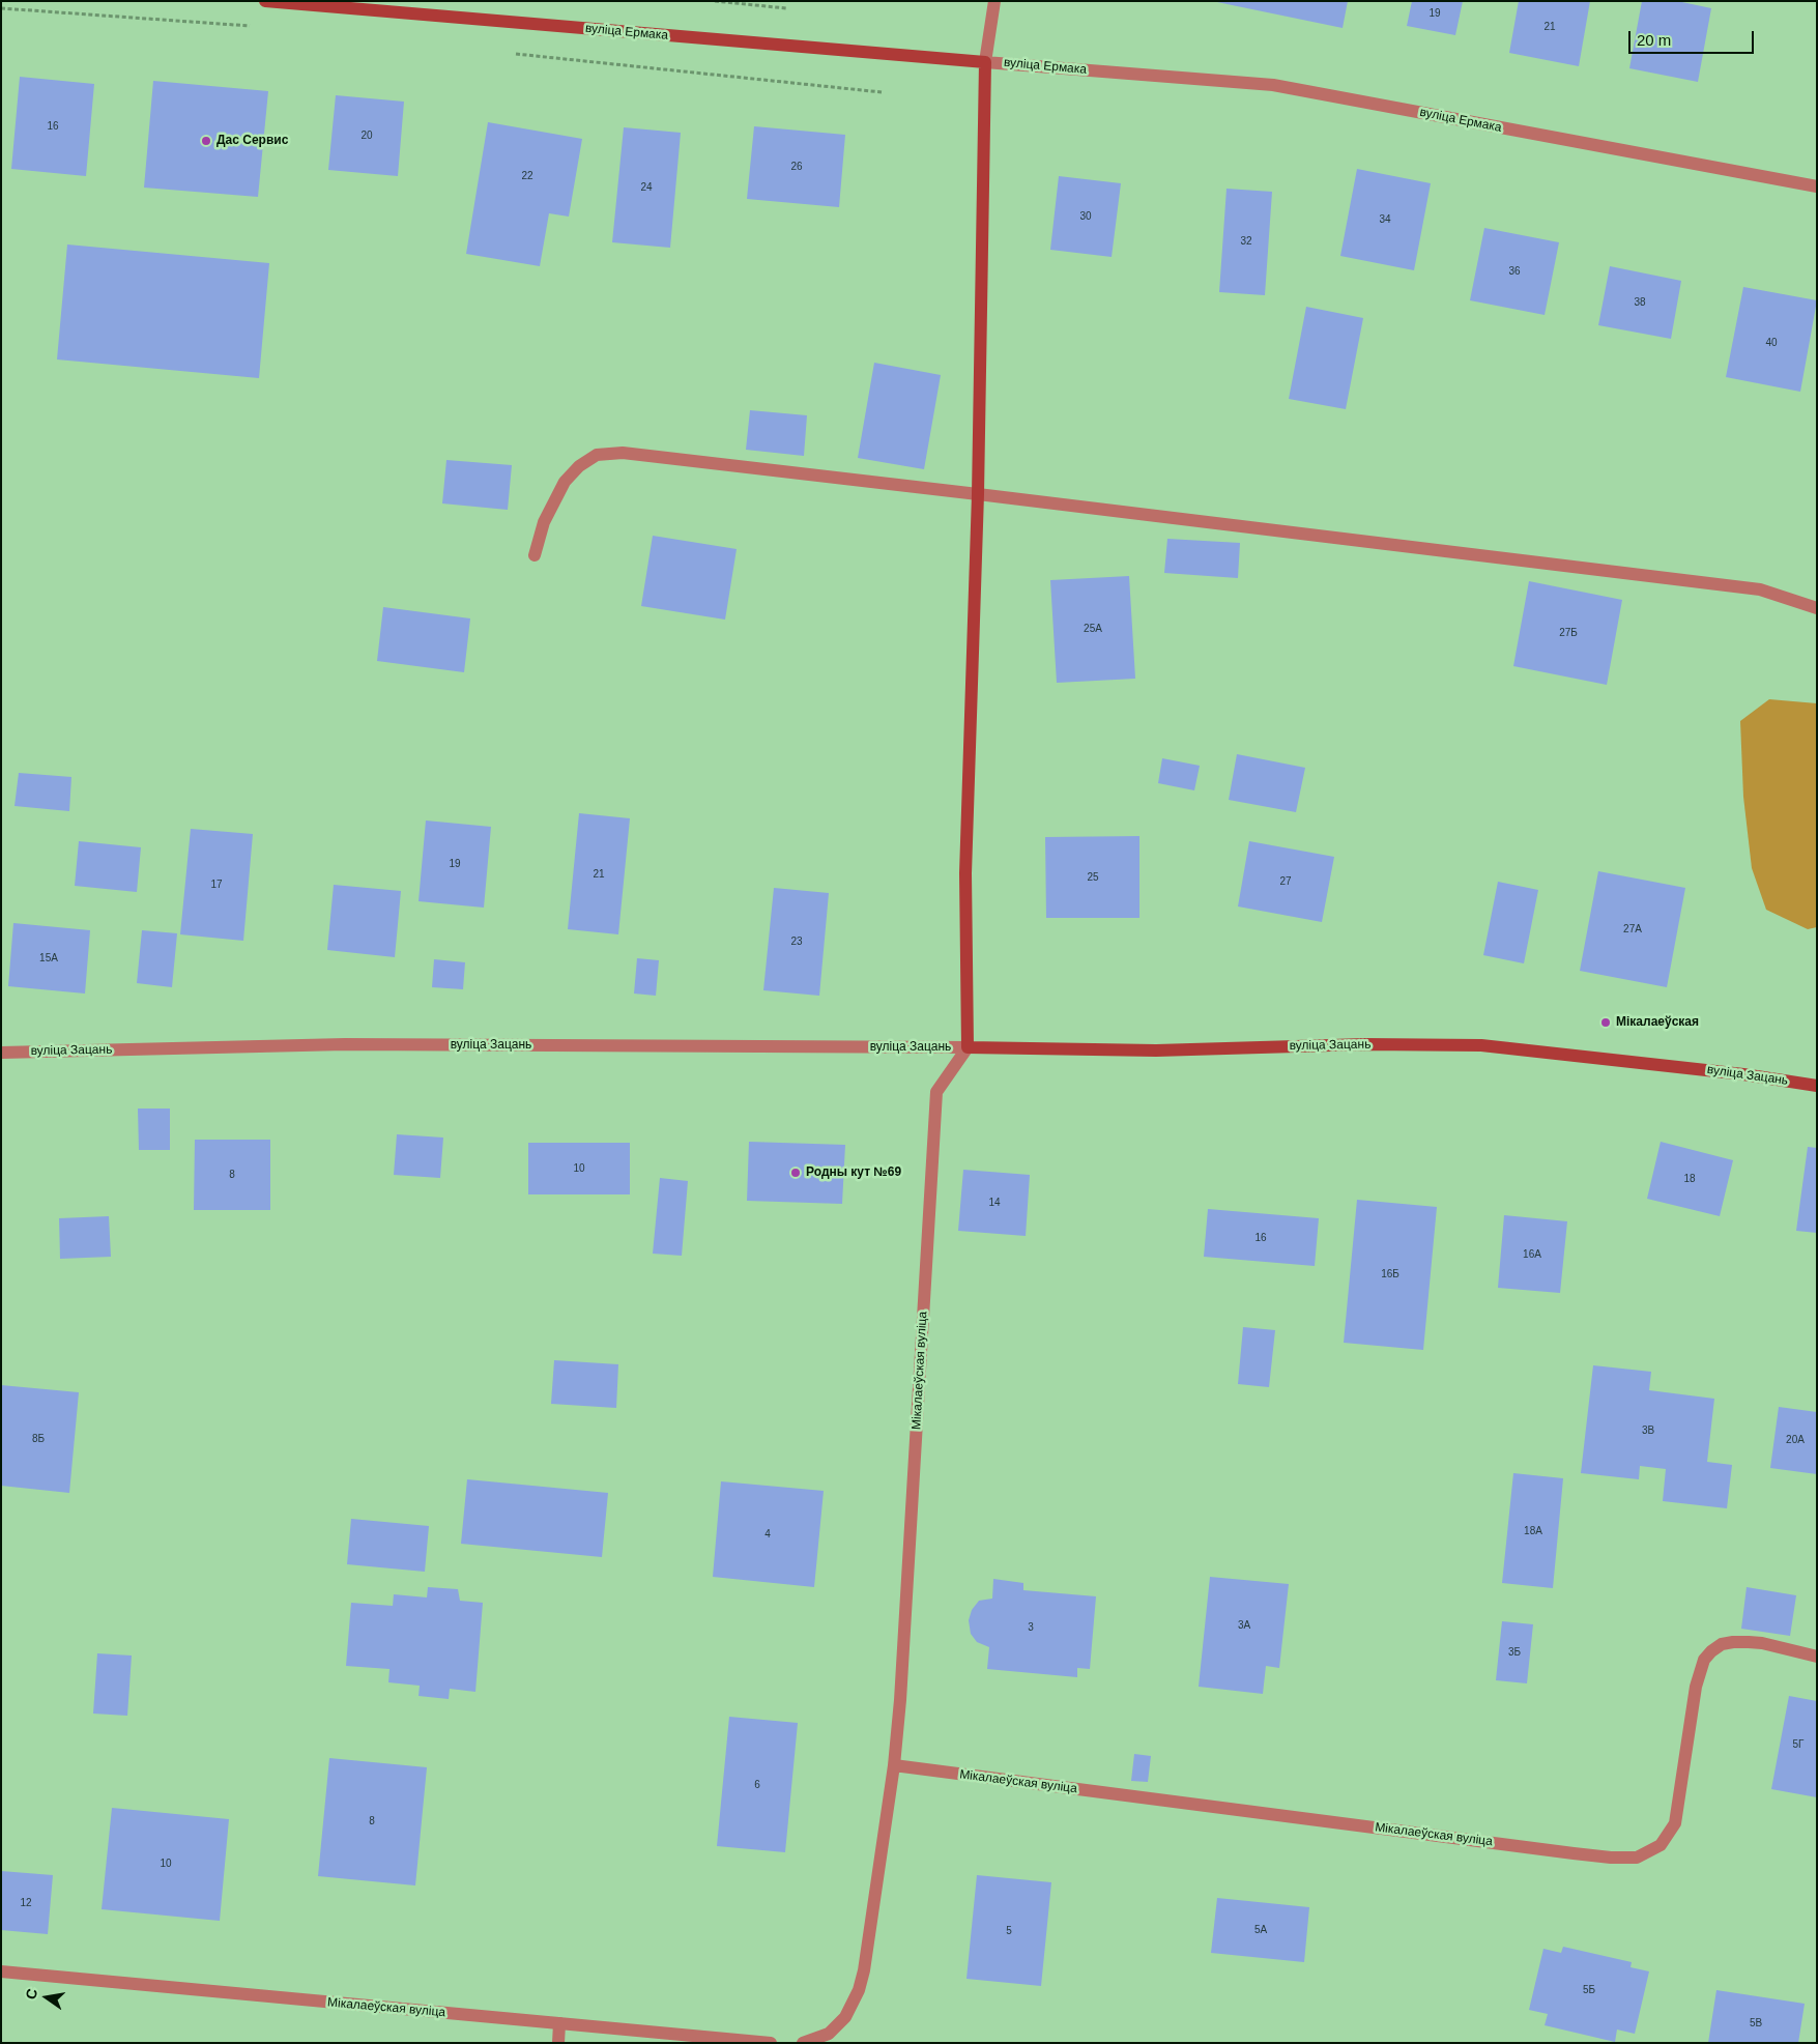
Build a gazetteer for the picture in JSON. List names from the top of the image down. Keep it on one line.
{"streets":{"street":["вуліца Ермака","вуліца Зацань","Мікалаеўская вуліца"]},"crossings":[["вуліца Зацань","Мікалаеўская вуліца"]],"places":["Дас Сервис","Мікалаеўская","Родны кут №69"],"house_numbers":["19","21","16","20","26","22","24","30","34","32","36","38","40","25А","27Б","19","21","25","27","17","27А","23","15А","10","8","18","14","16","16А","16Б","3В","8Б","20А","18А","4","3А","3","3Б","5Г","6","8","10","12","5А","5","5Б","5В"],"scale_bar":"20 m","north":"left"}
